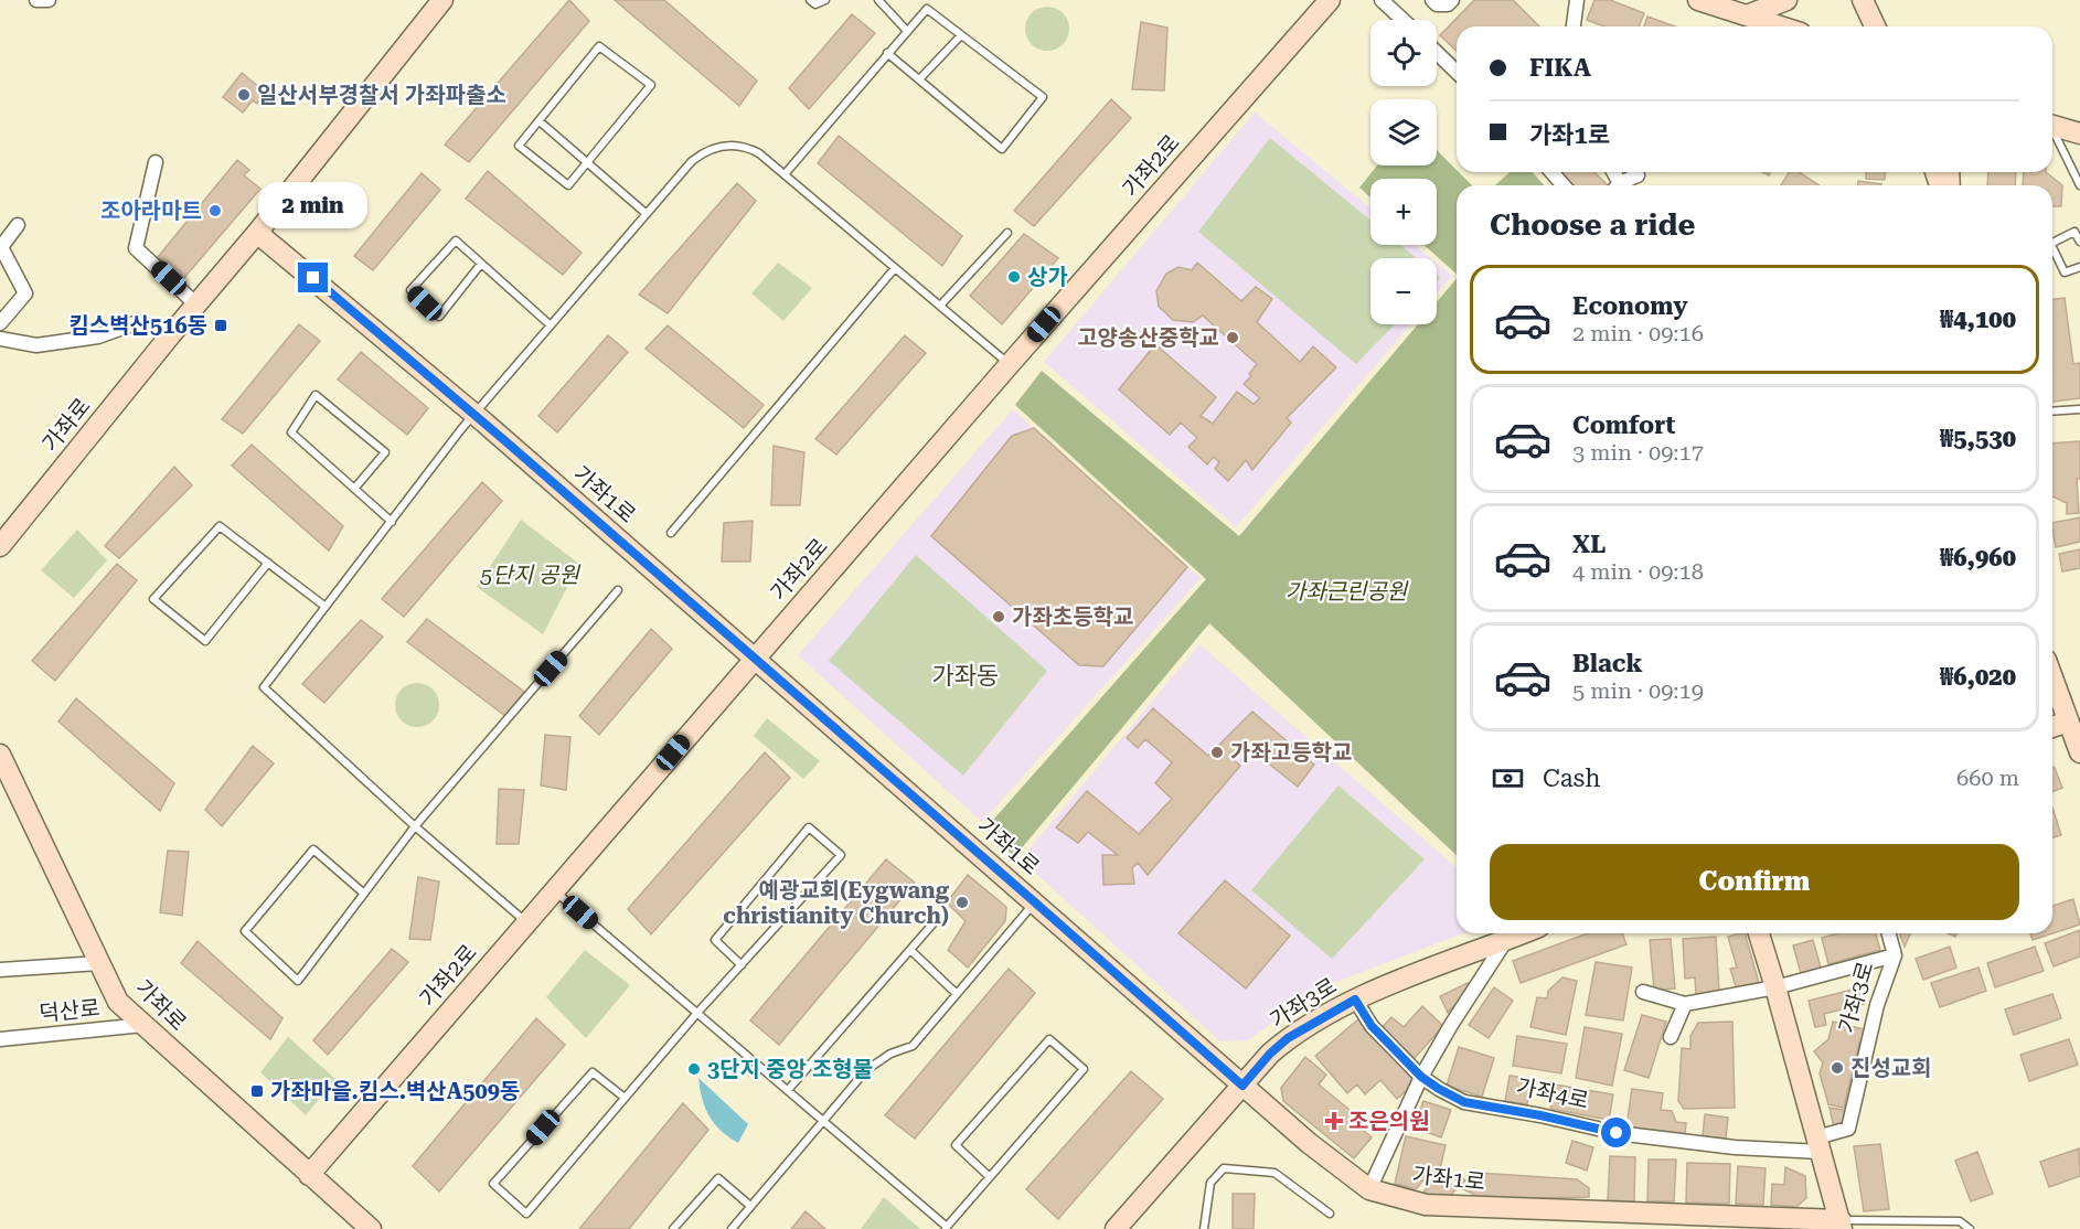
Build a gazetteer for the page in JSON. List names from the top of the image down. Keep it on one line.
{"streets":{"street":["가좌2로","가좌로","가좌1로","가좌3로","덕산로","가좌4로"]},"crossings":[["가좌2로","가좌로"],["가좌2로","가좌1로"],["가좌로","가좌1로"],["가좌로","덕산로"],["가좌1로","가좌3로"],["가좌3로","가좌4로"]],"districts":["가좌동"],"parks":["5단지 공원","가좌근린공원"],"places":{"other":["일산서부경찰서 가좌파출소","조아라마트","상가","고양송산중학교","가좌초등학교","가좌고등학교","예광교회(Eygwang christianity Church)","진성교회","3단지 중앙 조형물"],"transit":["킴스벽산516동","가좌마을.킴스.벽산A509동"],"health":["조은의원"]},"page":{"map_buttons":["+","−"],"banner":["FIKA","가좌1로"],"bubble":"2 min","heading":"Choose a ride","list":[{"name":"Economy","note":"2 min · 09:16","value":"₩4,100"},{"name":"Comfort","note":"3 min · 09:17","value":"₩5,530"},{"name":"XL","note":"4 min · 09:18","value":"₩6,960"},{"name":"Black","note":"5 min · 09:19","value":"₩6,020"}],"pay":["Cash","660 m"],"buttons":"Confirm"}}
